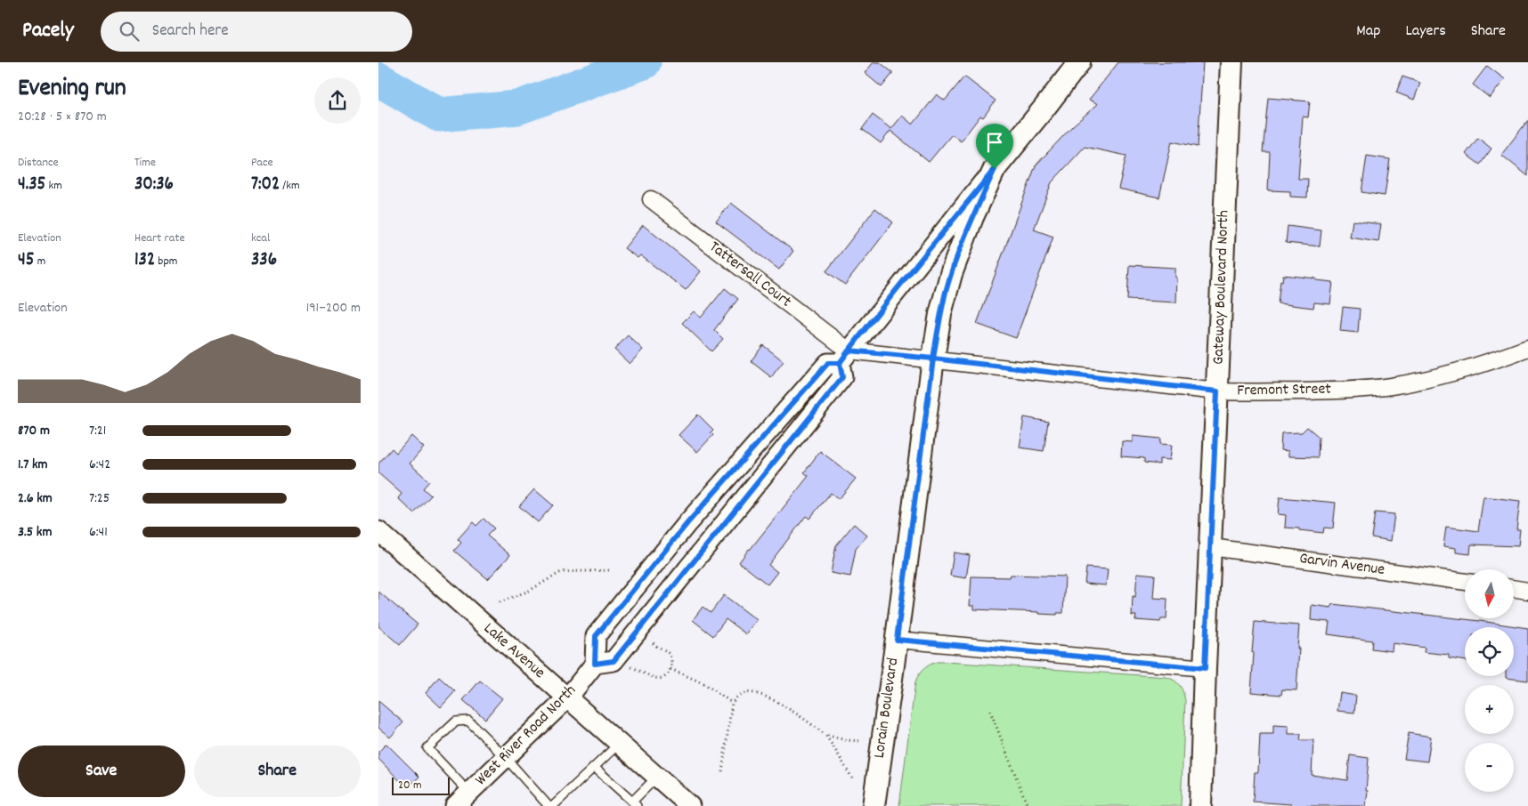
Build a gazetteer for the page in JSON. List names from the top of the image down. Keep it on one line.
{"streets":{"main road":["Gateway Boulevard North","Lorain Boulevard"],"street":["Tattersall Court","Fremont Street","Garvin Avenue","Lake Avenue","West River Road North"]},"crossings":[["Tattersall Court","Fremont Street"],["Gateway Boulevard North","Fremont Street"],["Gateway Boulevard North","Garvin Avenue"],["Fremont Street","Lorain Boulevard"],["Lake Avenue","West River Road North"]],"scale_bar":"20 m","north":"bottom","page":{"header":"Pacely","search":"Search here","nav":["Map","Layers","Share"],"heading":["Evening run","20:28 · 5 × 870 m"],"stats":[["Distance","4.35 km"],["Time","30:36"],["Pace","7:02 /km"],["Elevation","45 m"],["Heart rate","132 bpm"],["kcal","336"]],"chart":["Elevation","191–200 m"],"list":[{"name":"870 m","note":"7:21"},{"name":"1.7 km","note":"6:42"},{"name":"2.6 km","note":"7:25"},{"name":"3.5 km","note":"6:41"}],"map_buttons":["+","−"],"buttons":["Save","Share"],"scale":"20 m"}}
